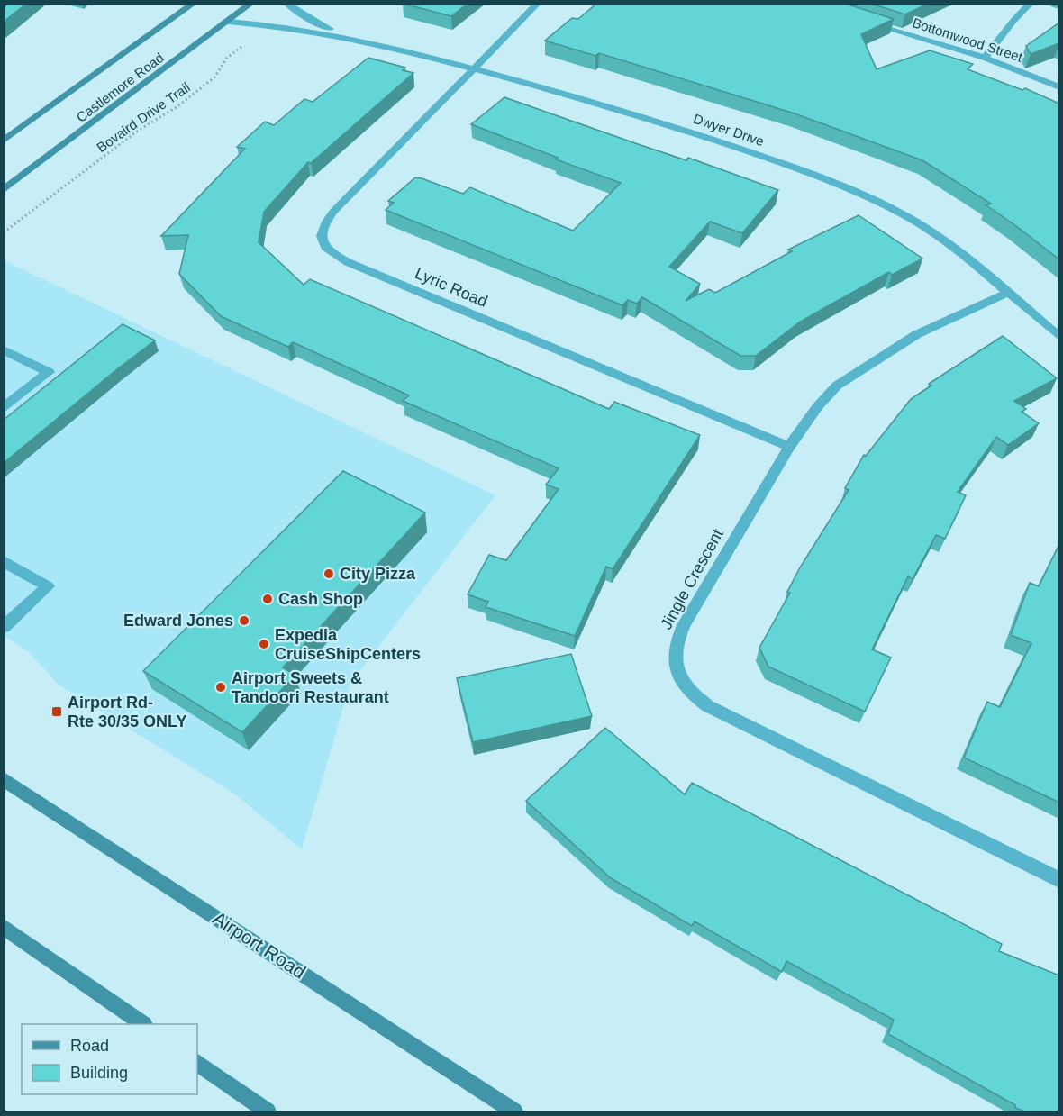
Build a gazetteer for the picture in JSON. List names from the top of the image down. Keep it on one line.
{"streets":{"main road":["Castlemore Road","Airport Road"],"street":["Bottomwood Street","Dwyer Drive","Lyric Road","Jingle Crescent"],"path":["Bovaird Drive Trail"]},"crossings":[["Castlemore Road","Dwyer Drive"],["Dwyer Drive","Lyric Road"],["Dwyer Drive","Jingle Crescent"],["Lyric Road","Jingle Crescent"]],"places":{"other":["City Pizza","Cash Shop","Edward Jones","Expedia CruiseShipCenters","Airport Sweets & Tandoori Restaurant"],"transit":["Airport Rd- Rte 30/35 ONLY"]},"legend":["Road","Building"]}
